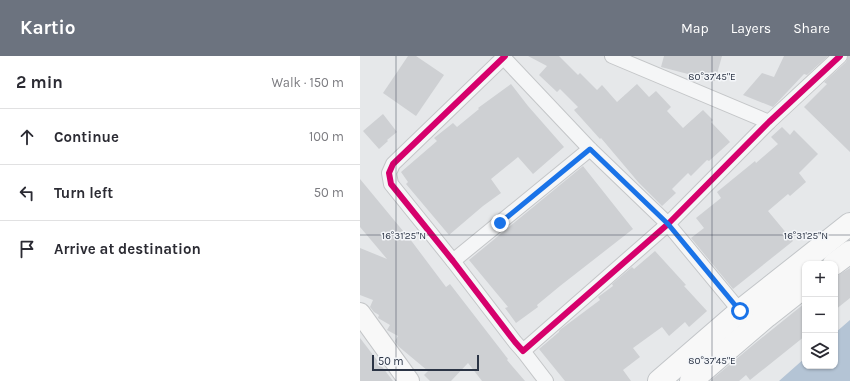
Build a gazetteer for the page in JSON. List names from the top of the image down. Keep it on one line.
{"scale_bar":"50 m","page":{"header":"Kartio","nav":["Map","Layers","Share"],"heading":["2 min","Walk · 150 m"],"list":[["Continue","100 m"],["Turn left","50 m"],"Arrive at destination"],"map_buttons":["+","−"],"scale":"50 m"},"coordinates":["80°37'45\"E","16°31'25\"N"]}
